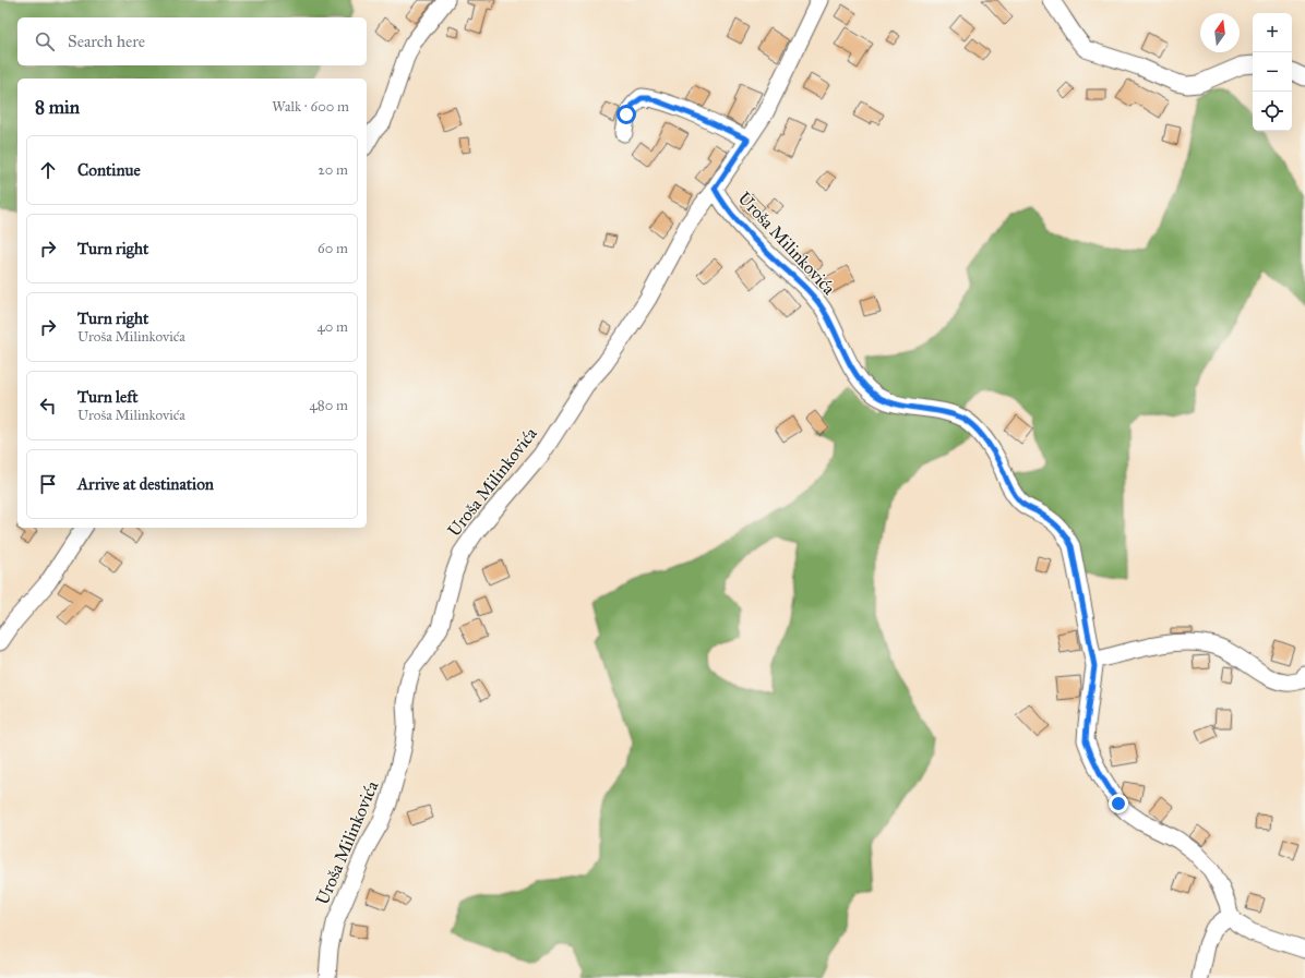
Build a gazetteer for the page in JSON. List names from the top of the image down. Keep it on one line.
{"streets":{"street":["Uroša Milinkovića"]},"north":"top","page":{"map_buttons":["+","−"],"search":"Search here","heading":["8 min","Walk · 600 m"],"list":[["Continue","20 m"],["Turn right","60 m"],["Turn right","Uroša Milinkovića","40 m"],["Turn left","Uroša Milinkovića","480 m"],"Arrive at destination"]}}
